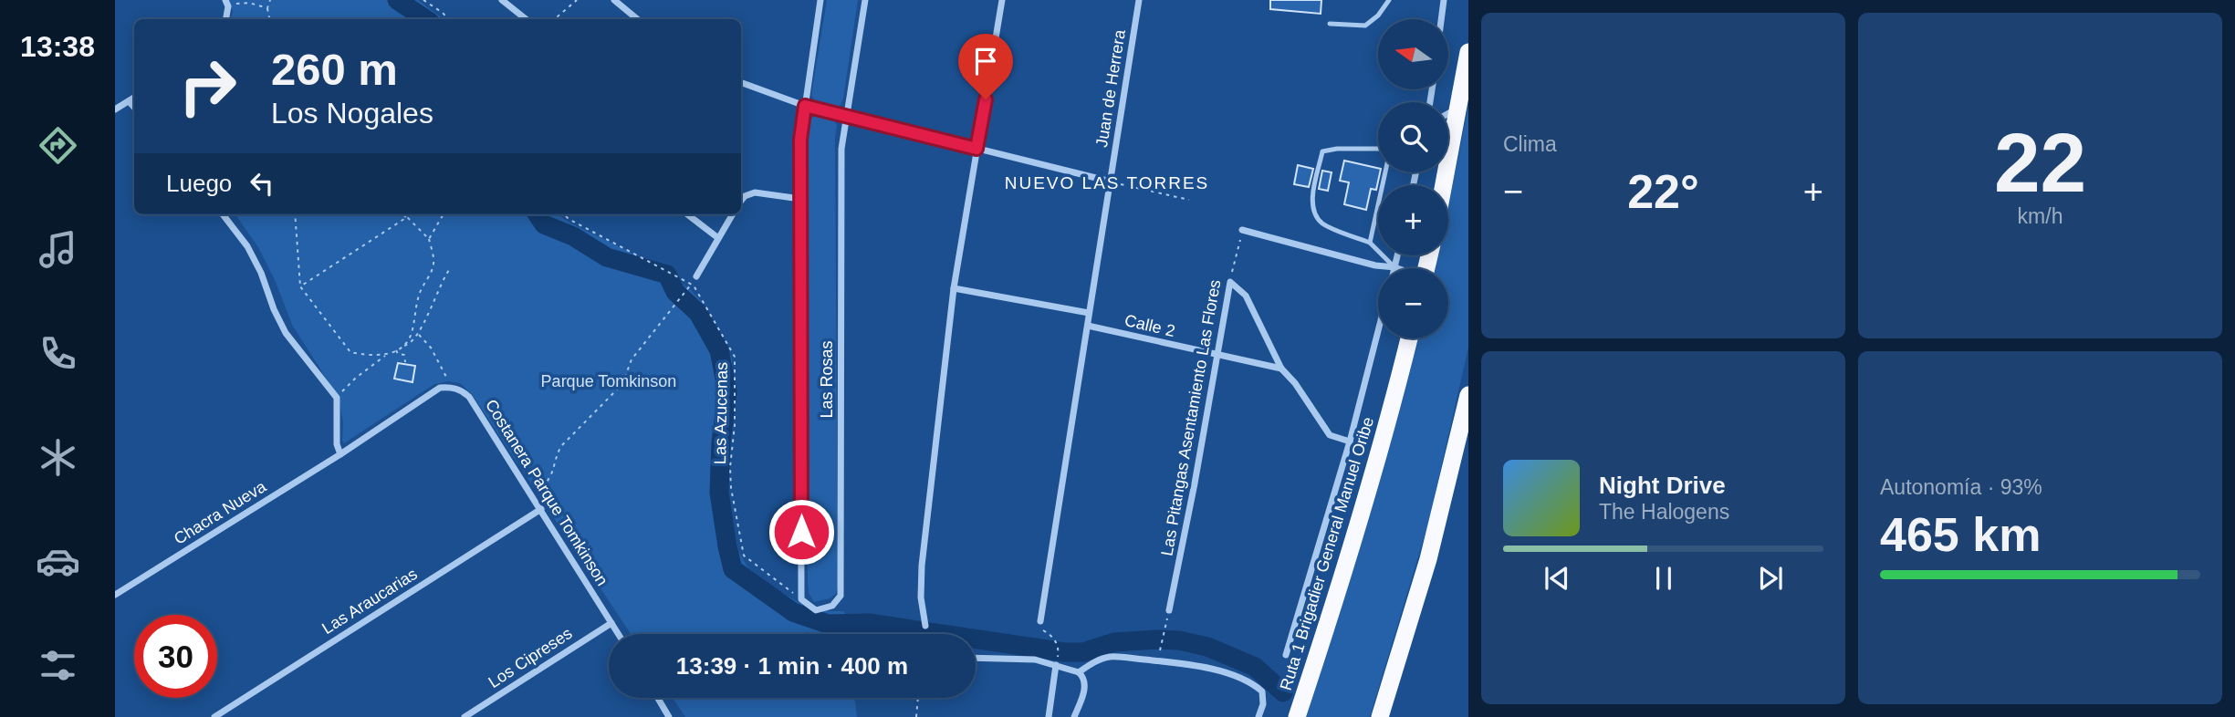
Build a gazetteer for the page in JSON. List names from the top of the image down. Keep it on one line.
{"streets":{"highway":["Ruta 1 Brigadier General Manuel Oribe"],"street":["Juan de Herrera","Calle 2","Las Rosas","Las Pitangas Asentamiento Las Flores","Costanera Parque Tomkinson","Chacra Nueva","Las Araucarias","Los Cipreses"],"path":["Las Azucenas"]},"crossings":[["Juan de Herrera","Calle 2"],["Calle 2","Las Pitangas Asentamiento Las Flores"],["Las Rosas","Las Azucenas"],["Costanera Parque Tomkinson","Las Araucarias"],["Costanera Parque Tomkinson","Los Cipreses"]],"districts":["NUEVO LAS TORRES"],"parks":["Parque Tomkinson"],"north":"left","page":{"tabs":"13:38","tile":["Clima",["22","km/h"],["Autonomía · 93%","465 km"]],"map_buttons":["+","−"],"turn":["260 m","Los Nogales"],"then":"Luego","heat":["−","22°","+"],"song":["Night Drive","The Halogens"],"limit":"30","trip":"13:39 · 1 min · 400 m"}}
